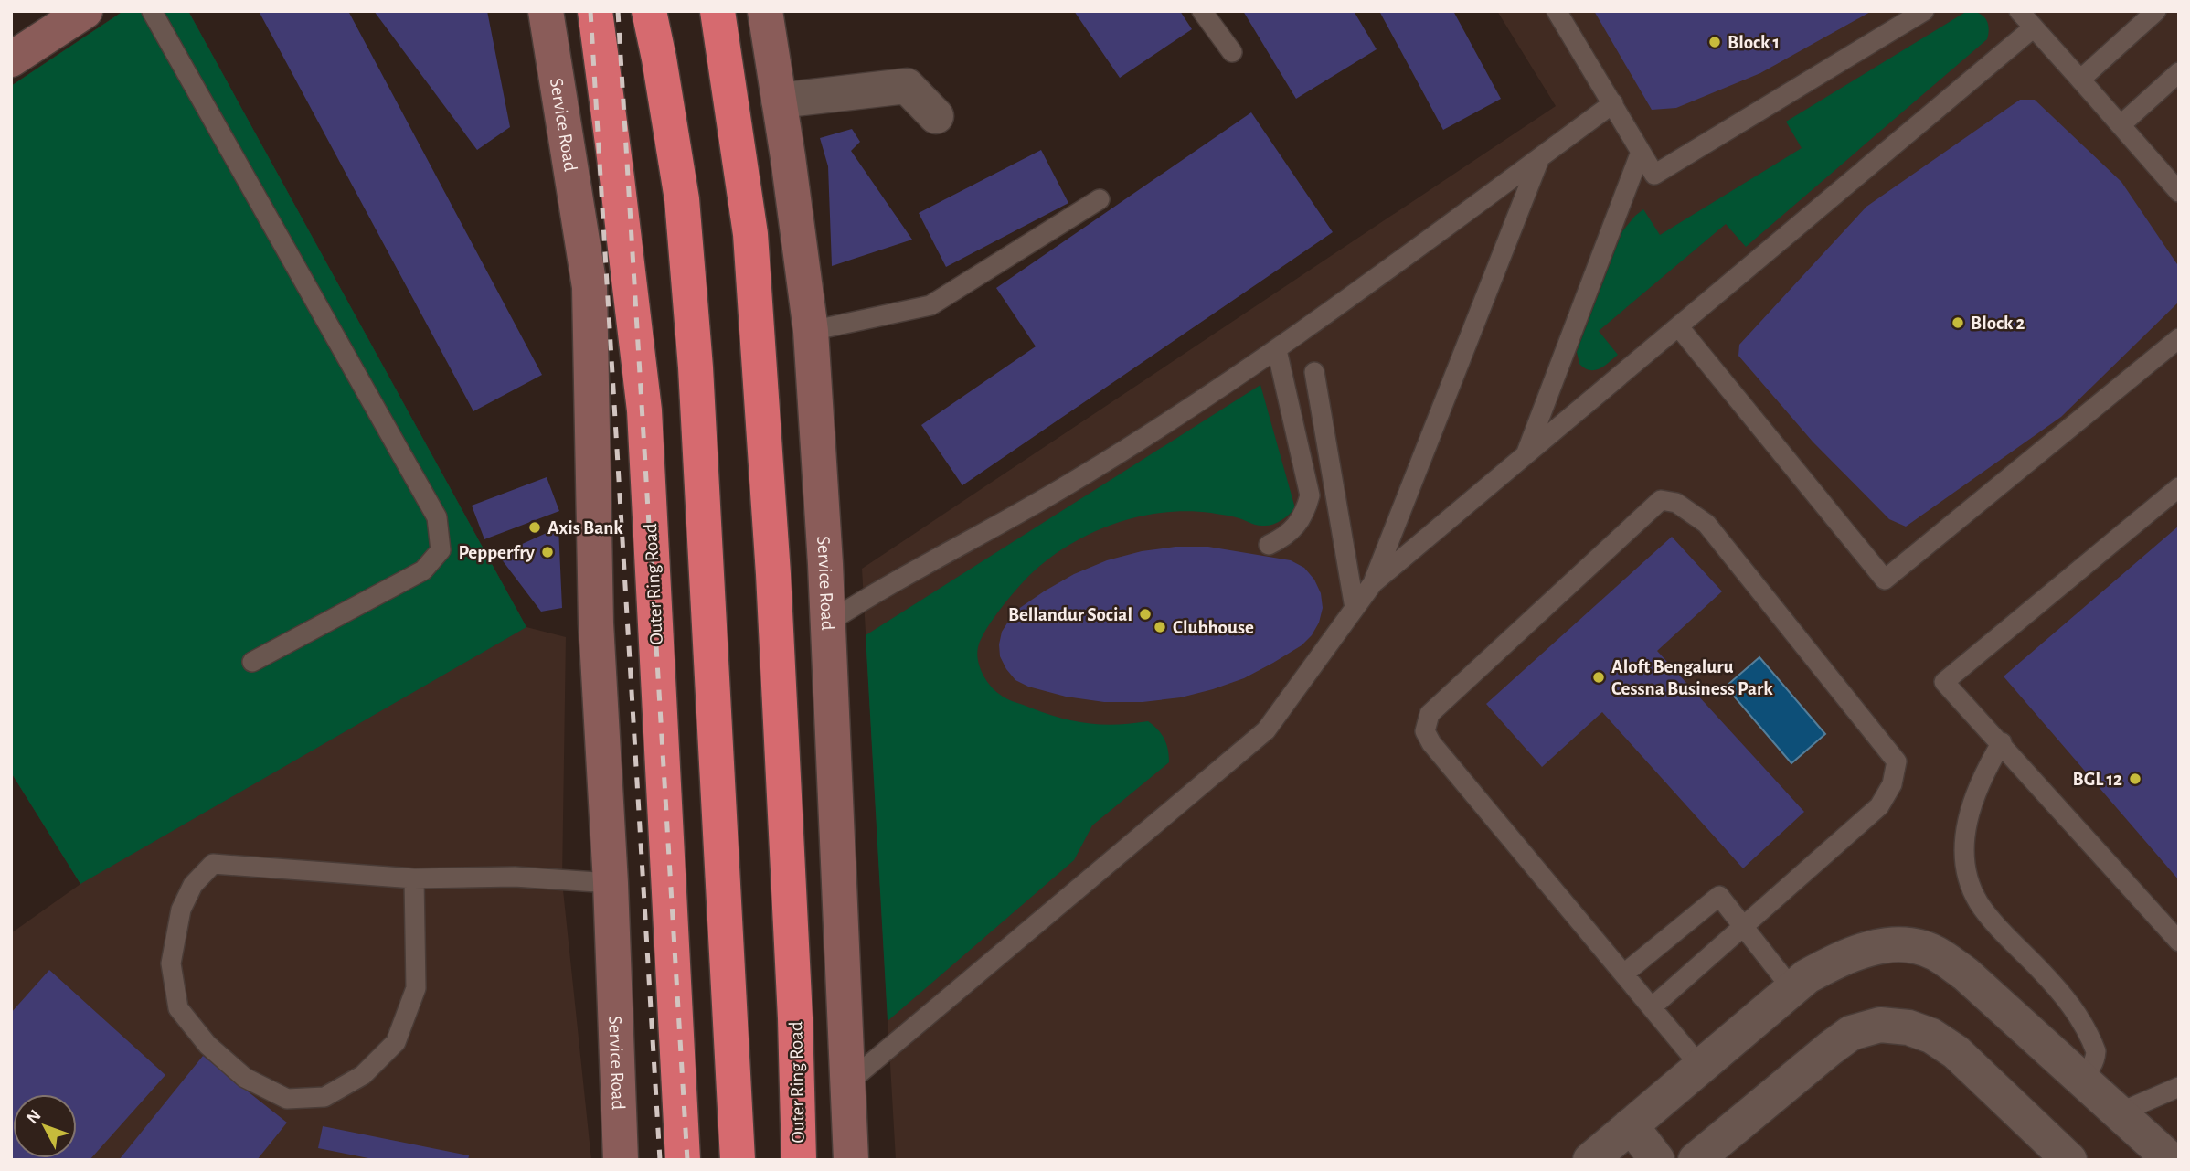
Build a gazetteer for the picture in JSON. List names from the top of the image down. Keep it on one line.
{"streets":{"highway":["Outer Ring Road"],"street":["Service Road"]},"places":["Block 1","Block 2","Axis Bank","Pepperfry","Bellandur Social","Clubhouse","Aloft Bengaluru Cessna Business Park","BGL 12"],"north":"top left"}
